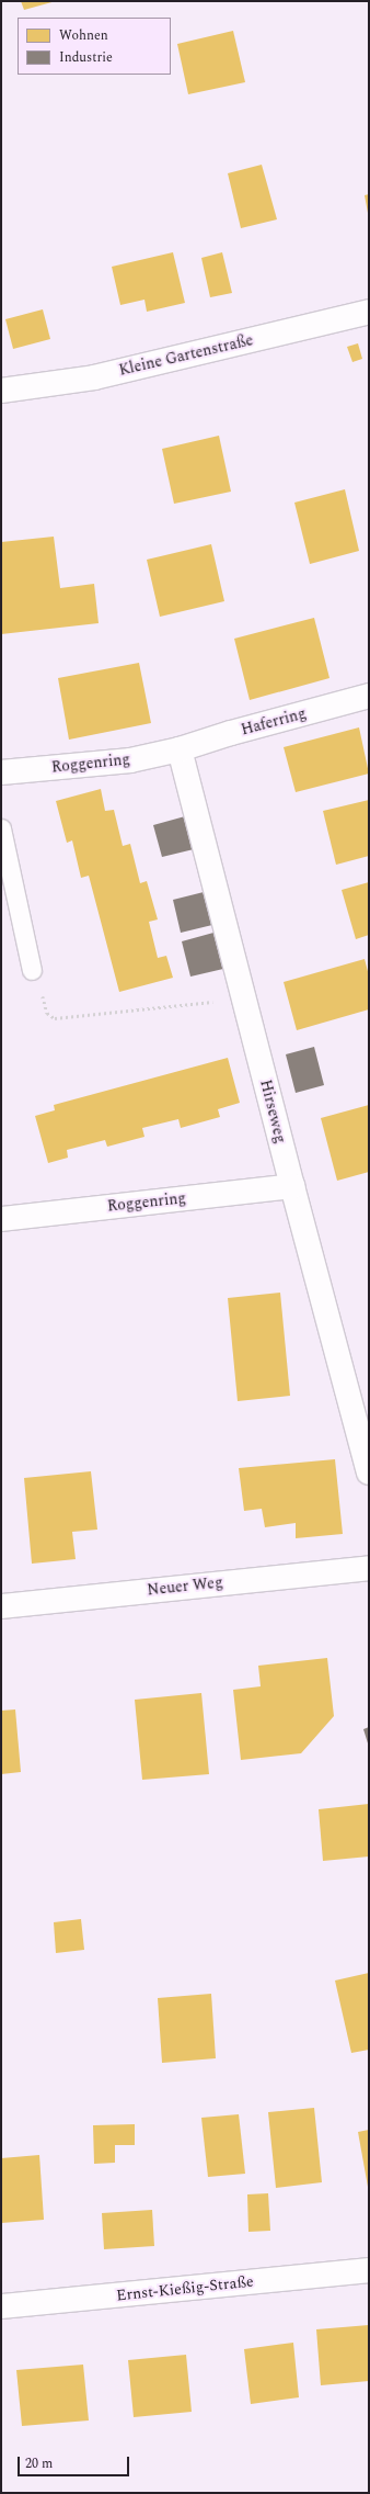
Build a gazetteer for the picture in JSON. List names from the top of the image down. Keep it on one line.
{"streets":{"street":["Kleine Gartenstraße","Haferring","Roggenring","Hirseweg","Neuer Weg","Ernst-Kießig-Straße"]},"crossings":[["Haferring","Roggenring"],["Haferring","Hirseweg"],["Roggenring","Hirseweg"]],"legend":["Wohnen","Industrie"],"scale_bar":"20 m"}
